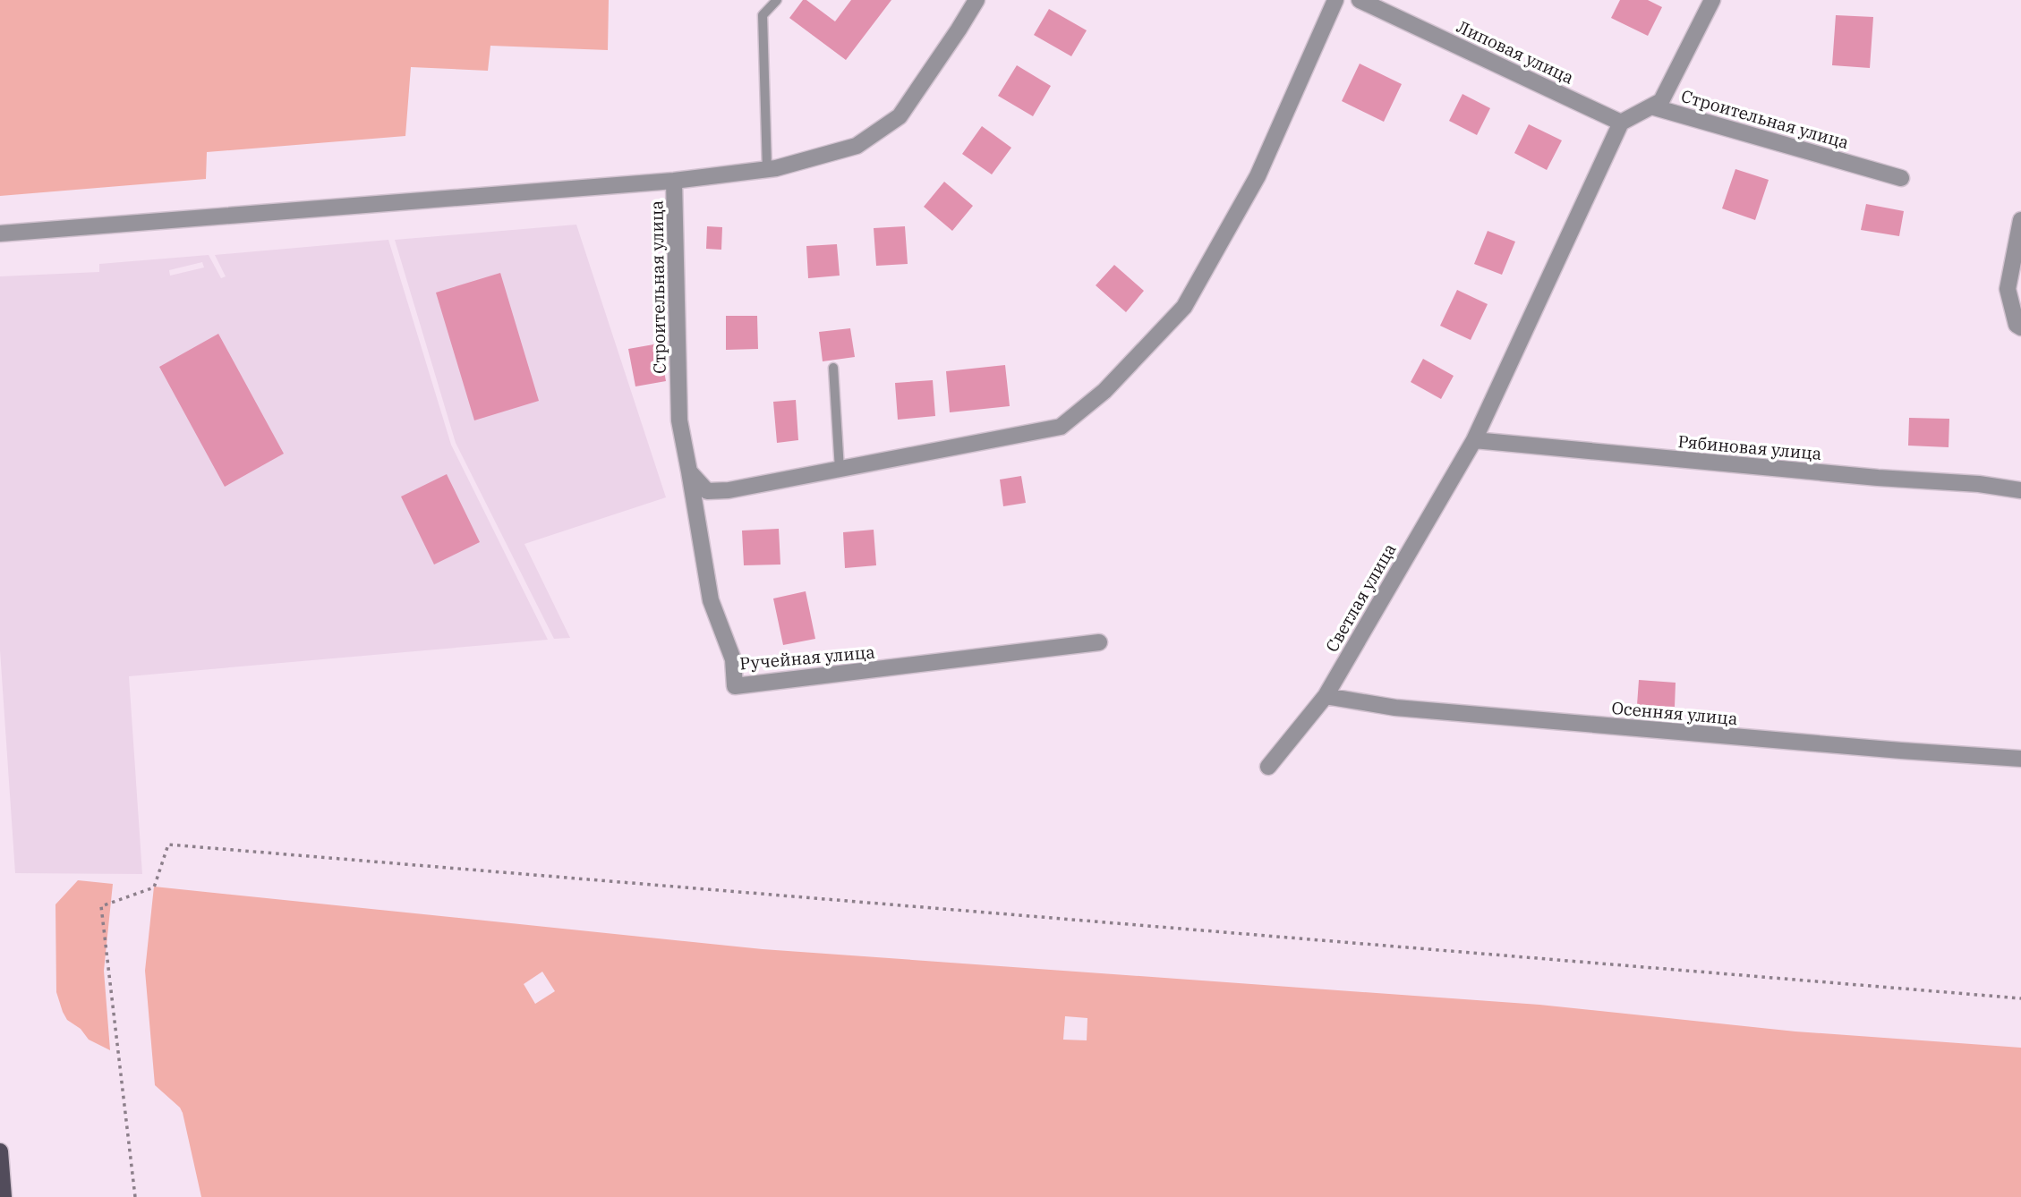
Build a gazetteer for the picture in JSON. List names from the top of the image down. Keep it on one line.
{"streets":{"street":["Липовая улица","Строительная улица","Рябиновая улица","Светлая улица","Ручейная улица","Осенняя улица"]},"crossings":[["Липовая улица","Светлая улица"],["Строительная улица","Ручейная улица"],["Рябиновая улица","Светлая улица"],["Светлая улица","Осенняя улица"]]}
